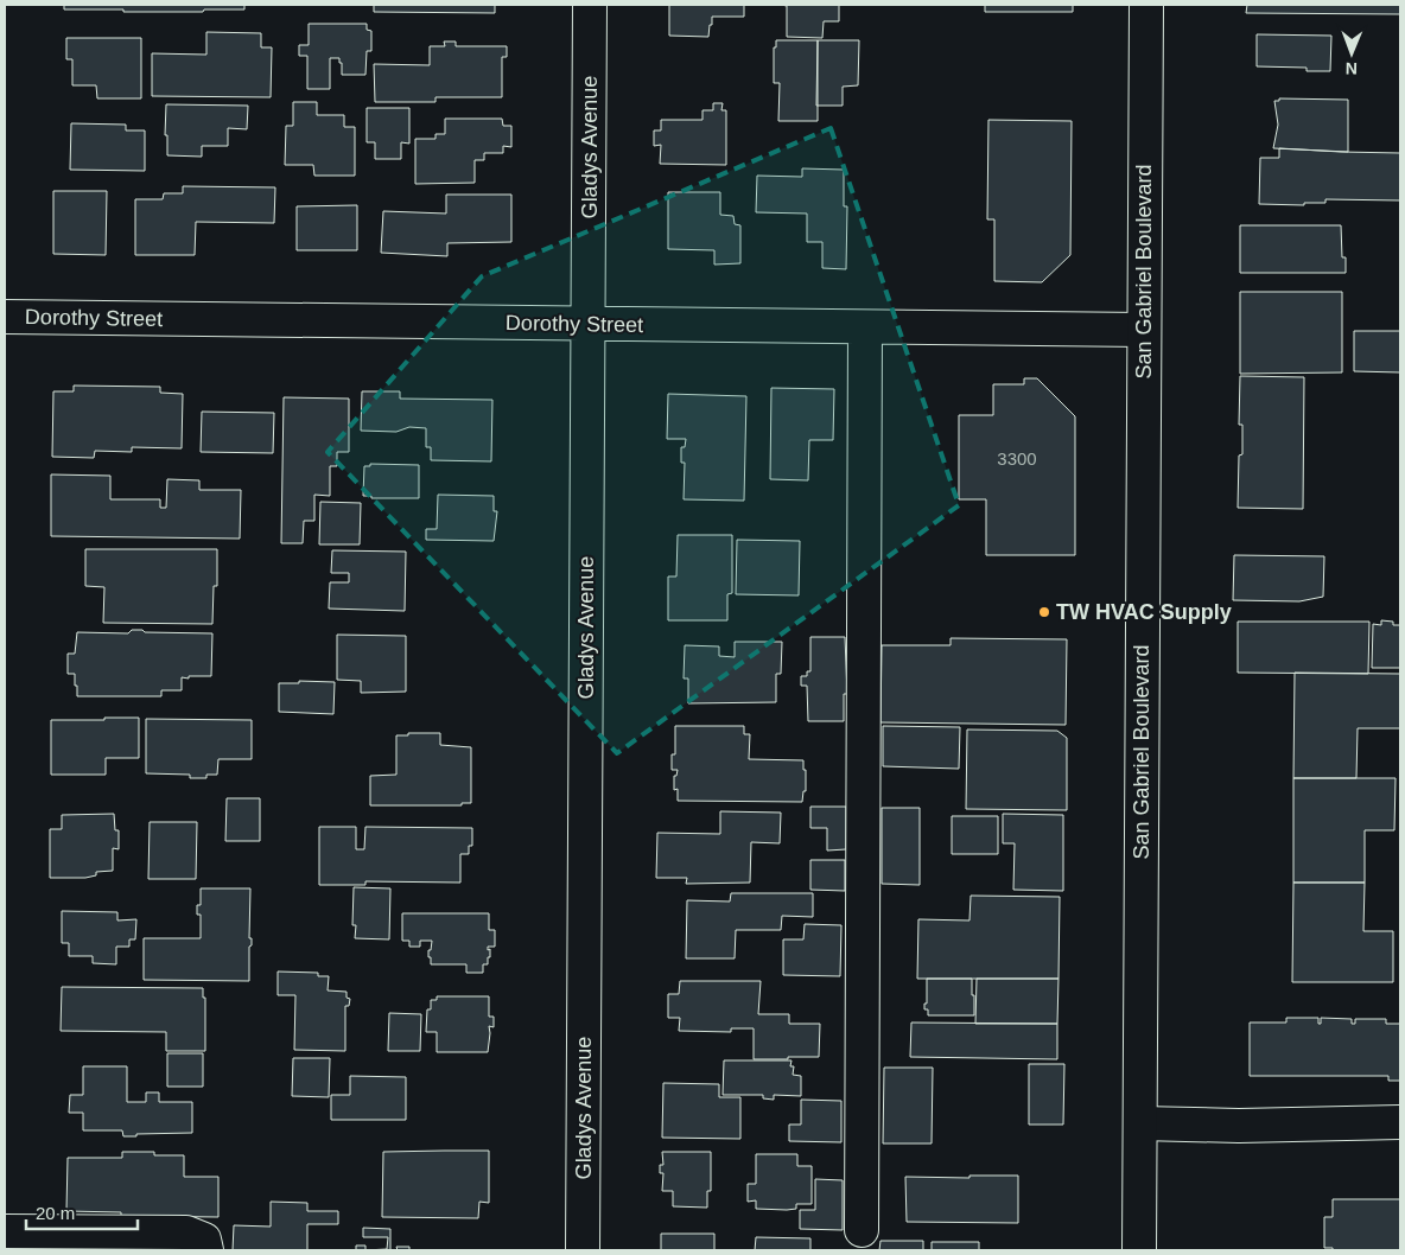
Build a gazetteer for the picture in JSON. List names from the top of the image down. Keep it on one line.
{"streets":{"street":["Gladys Avenue","San Gabriel Boulevard","Dorothy Street"]},"crossings":[["Gladys Avenue","Dorothy Street"],["San Gabriel Boulevard","Dorothy Street"]],"places":["TW HVAC Supply"],"house_numbers":["3300"],"scale_bar":"20 m","north":"bottom"}
